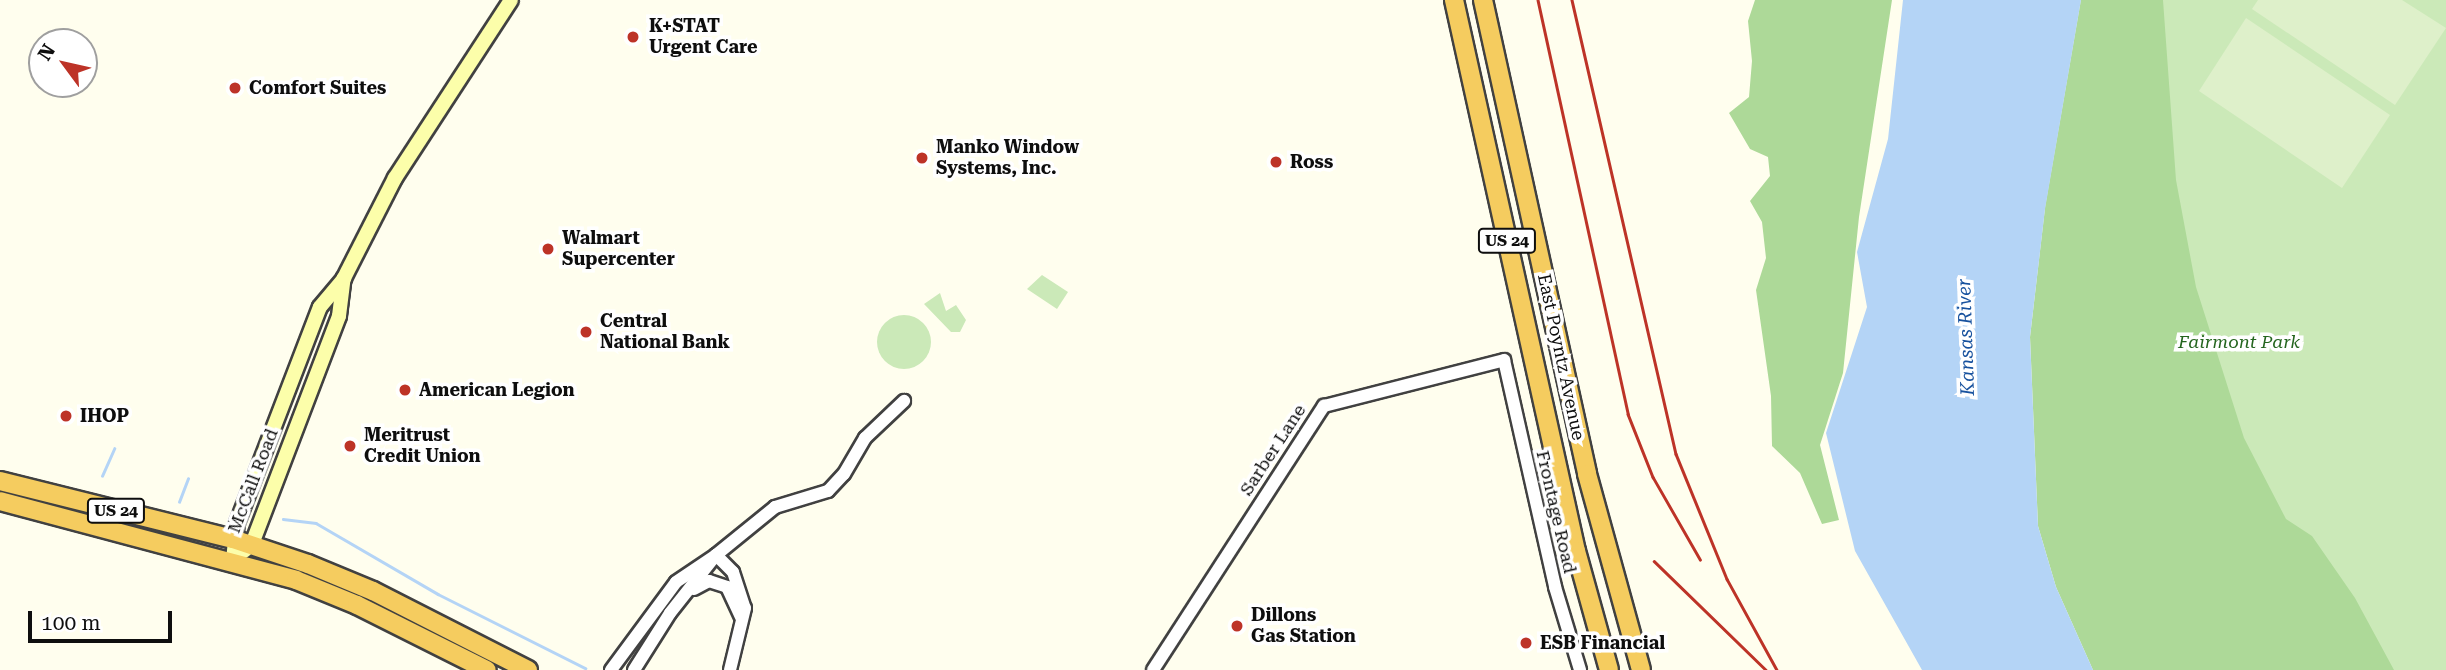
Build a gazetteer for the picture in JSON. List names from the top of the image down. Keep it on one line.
{"streets":{"highway":["US 24","East Poyntz Avenue"],"main road":["McCall Road"],"street":["Sarber Lane","Frontage Road"]},"crossings":[["US 24","McCall Road"],["Sarber Lane","Frontage Road"]],"water":["Kansas River"],"parks":["Fairmont Park"],"places":["K+STAT Urgent Care","Comfort Suites","Manko Window Systems, Inc.","Ross","Walmart Supercenter","Central National Bank","American Legion","IHOP","Meritrust Credit Union","Dillons Gas Station","ESB Financial"],"scale_bar":"100 m","north":"top left"}
